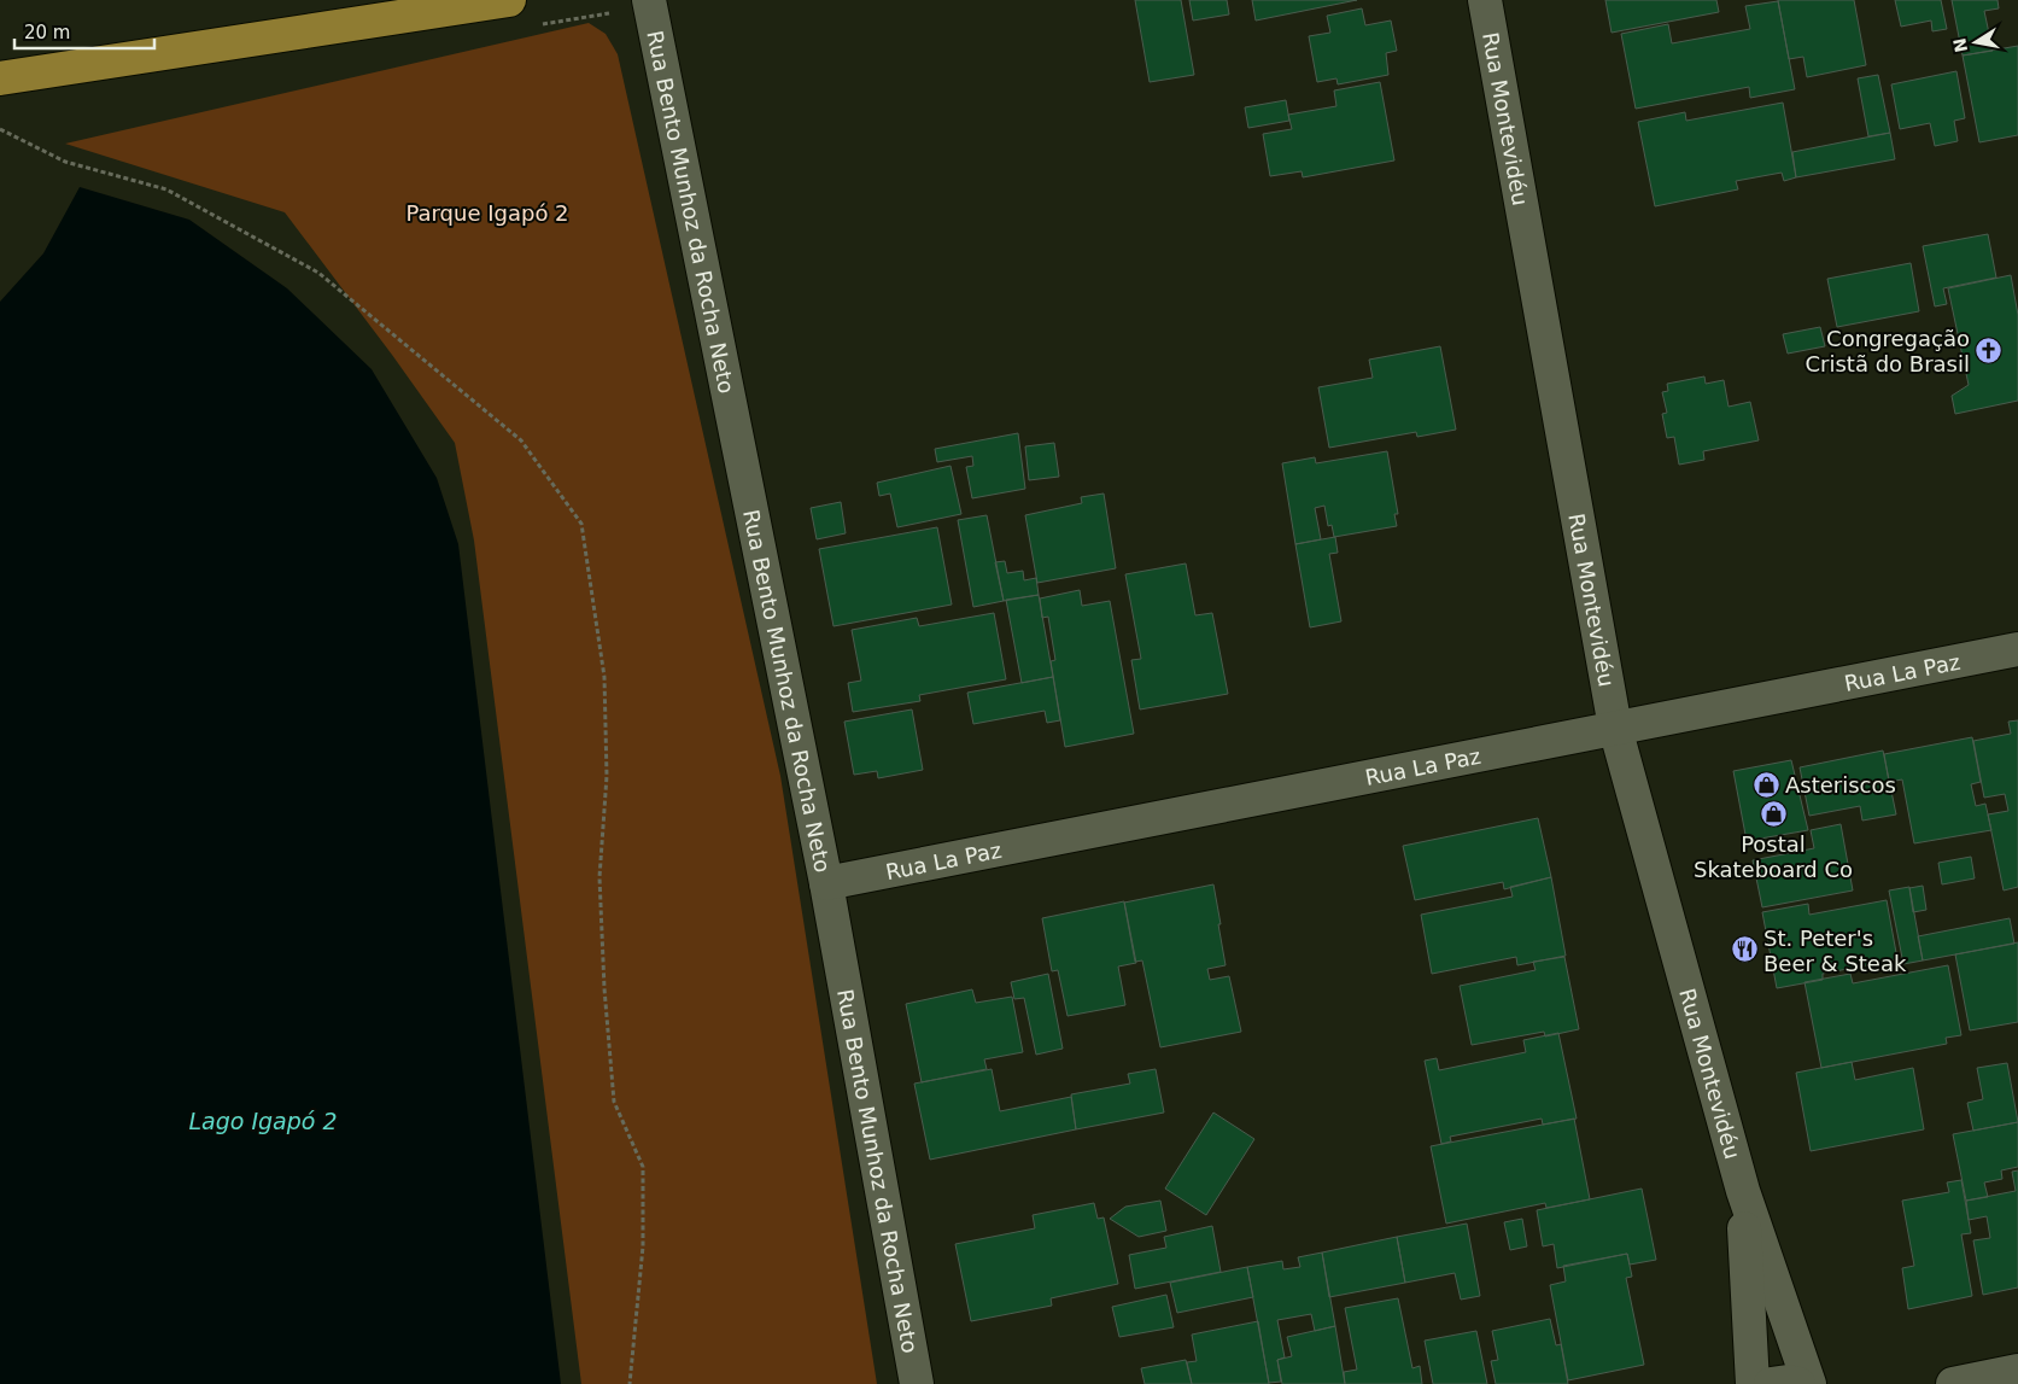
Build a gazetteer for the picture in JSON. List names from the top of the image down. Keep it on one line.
{"streets":{"street":["Rua Montevidéu","Rua Bento Munhoz da Rocha Neto","Rua La Paz"]},"crossings":[["Rua Montevidéu","Rua La Paz"],["Rua Bento Munhoz da Rocha Neto","Rua La Paz"]],"water":["Lago Igapó 2"],"parks":["Parque Igapó 2"],"places":{"church":["Congregação Cristã do Brasil"],"shop":["Asteriscos","Postal Skateboard Co"],"restaurant":["St. Peter's Beer & Steak"]},"scale_bar":"20 m","north":"left"}
